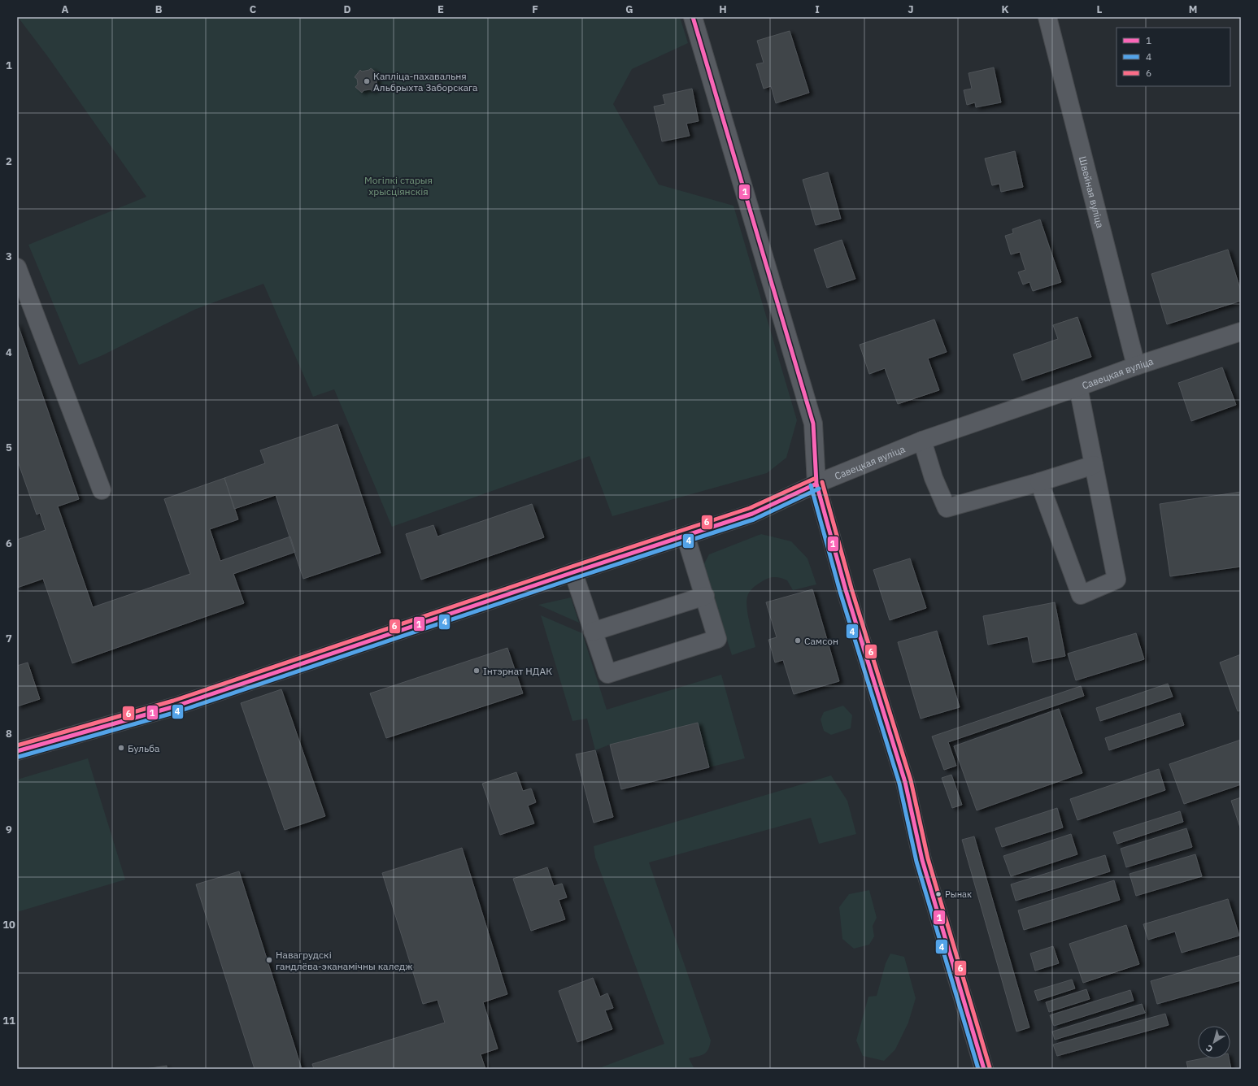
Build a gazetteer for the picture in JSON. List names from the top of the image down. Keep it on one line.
{"streets":{"street":["Швейная вуліца","Савецкая вуліца"]},"crossings":[["Швейная вуліца","Савецкая вуліца"]],"parks":["Могілкі старыя хрысціянскія"],"places":["Капліца-пахавальня Альбрыхта Заборскага","Самсон","Інтэрнат НДАК","Бульба","Рынак","Навагрудскі гандлёва-эканамічны каледж"],"lines":["transit line 1","transit line 6","transit line 4"],"legend":["1","4","6"],"north":"bottom left","grid":{"columns":["A","B","C","D","E","F","G","H","I","J","K","L","M"],"rows":["1","2","3","4","5","6","7","8","9","10","11"]}}
